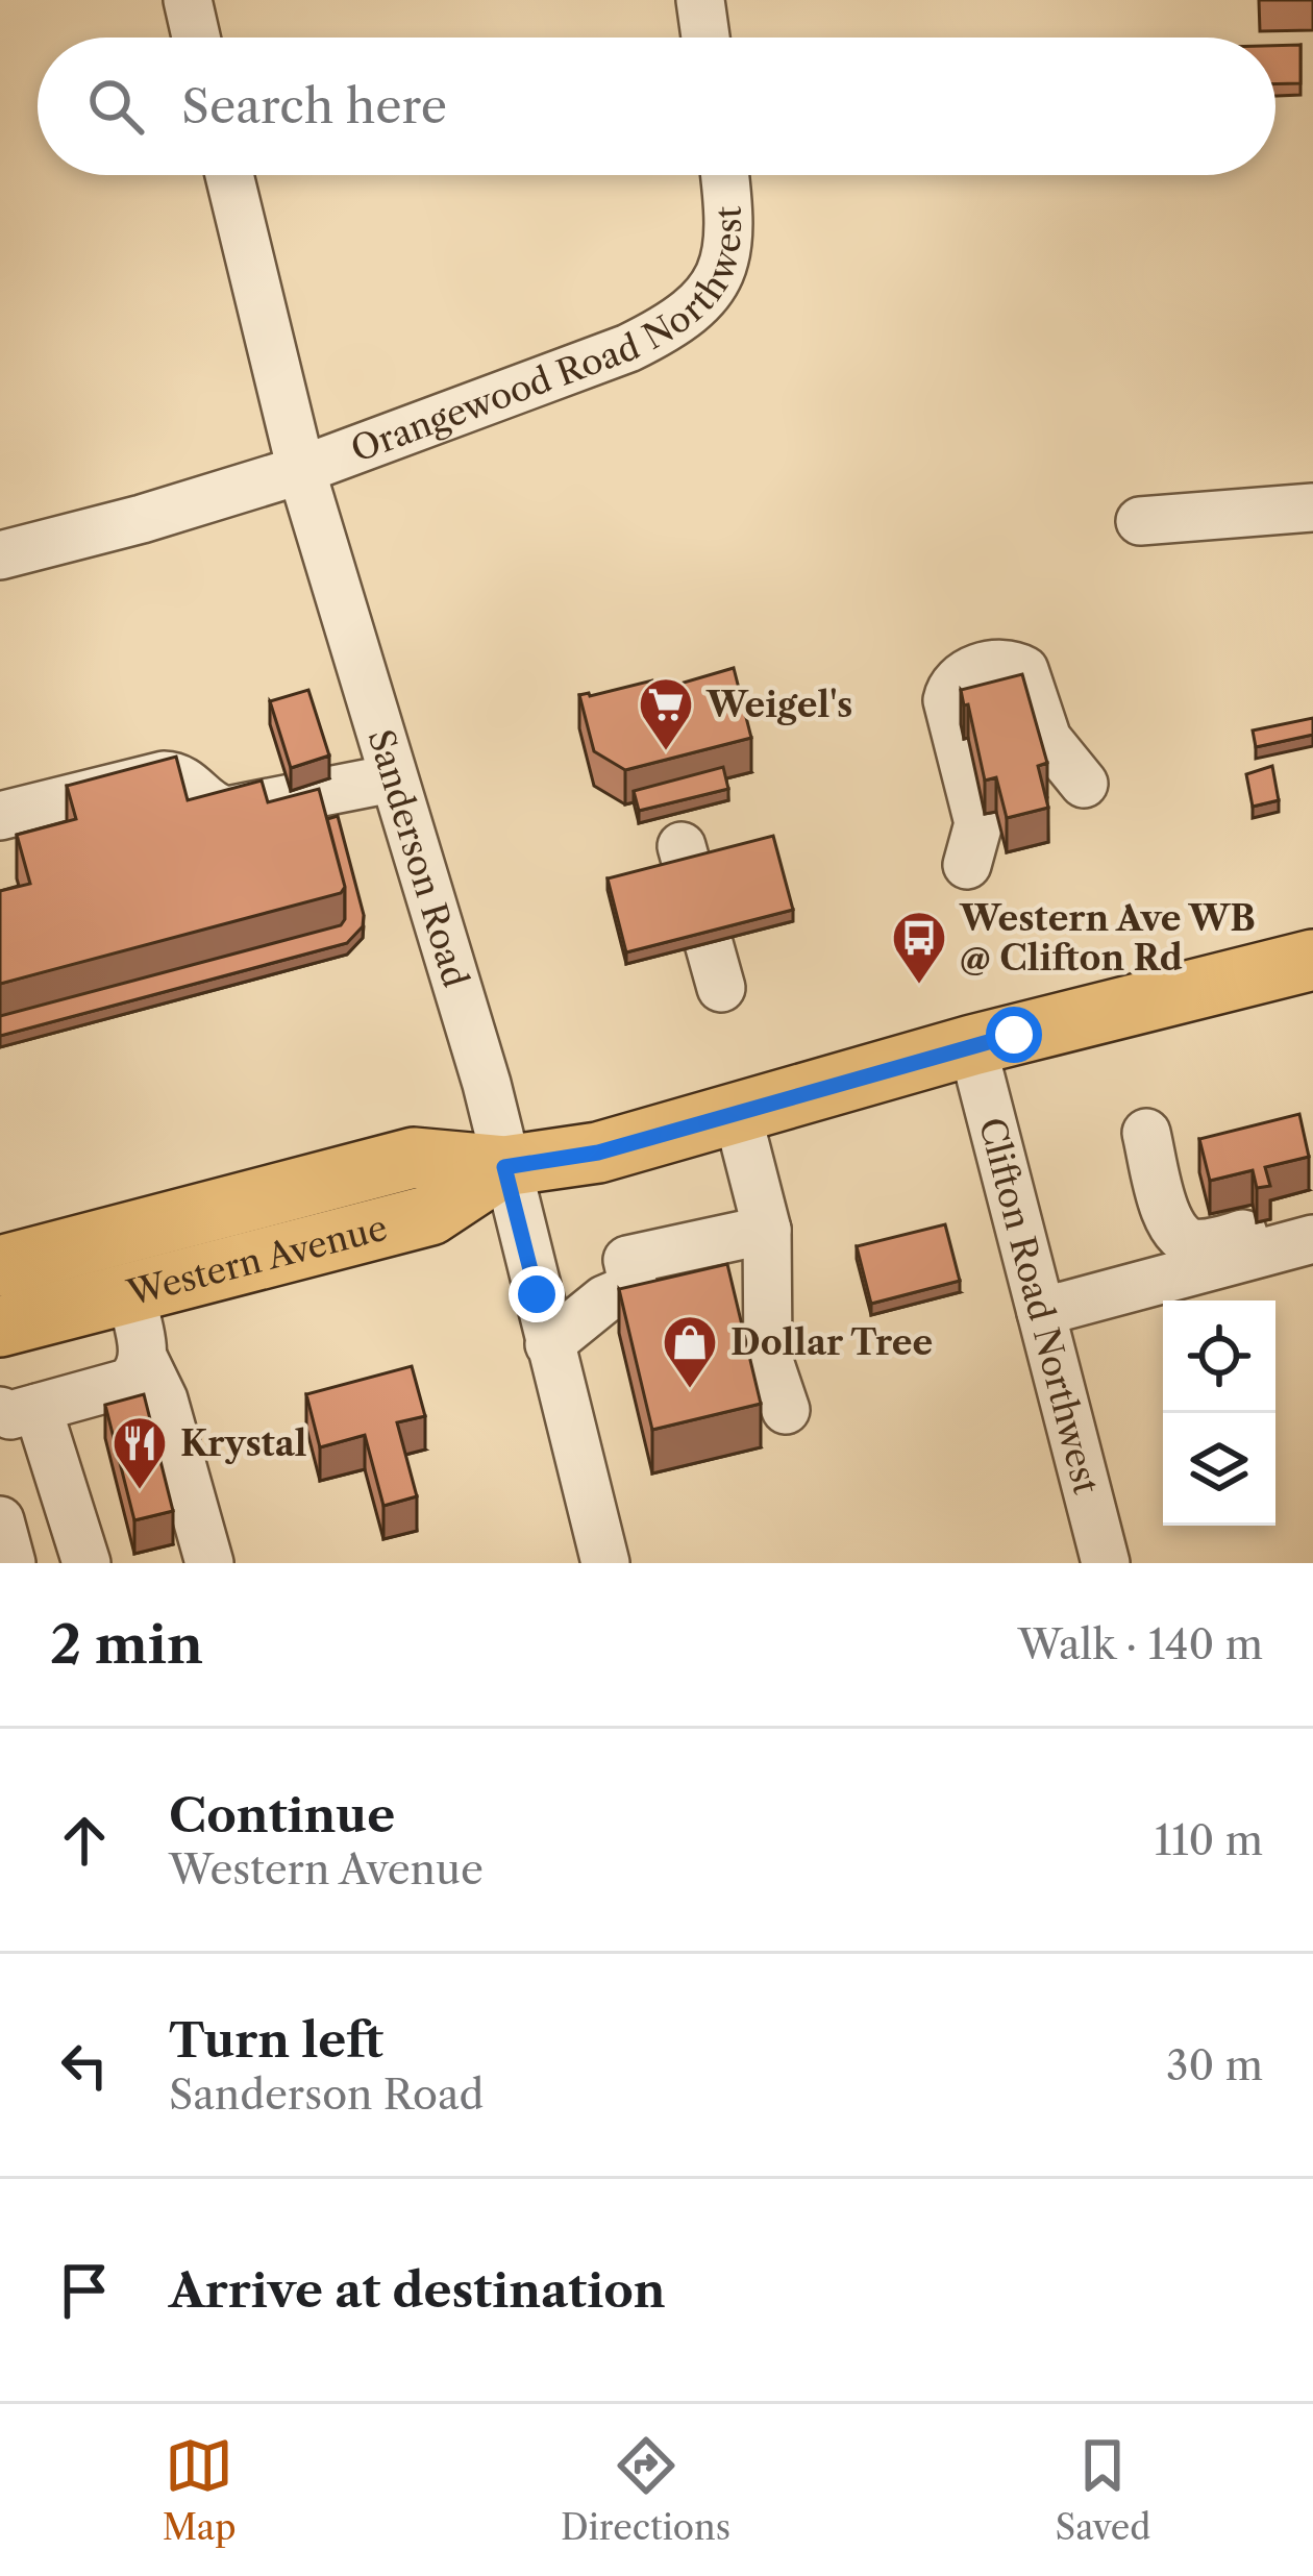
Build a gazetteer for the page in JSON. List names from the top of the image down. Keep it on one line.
{"streets":{"main road":["Western Avenue"],"street":["Orangewood Road Northwest","Sanderson Road","Clifton Road Northwest"]},"crossings":[["Orangewood Road Northwest","Sanderson Road"],["Sanderson Road","Western Avenue"],["Western Avenue","Clifton Road Northwest"]],"places":{"supermarket":["Weigel's"],"bus stop":["Western Ave WB @ Clifton Rd"],"shop":["Dollar Tree"],"restaurant":["Krystal"]},"page":{"search":"Search here","heading":["2 min","Walk · 140 m"],"list":[["Continue","Western Avenue","110 m"],["Turn left","Sanderson Road","30 m"],"Arrive at destination"],"nav":["Map","Directions","Saved"]}}
